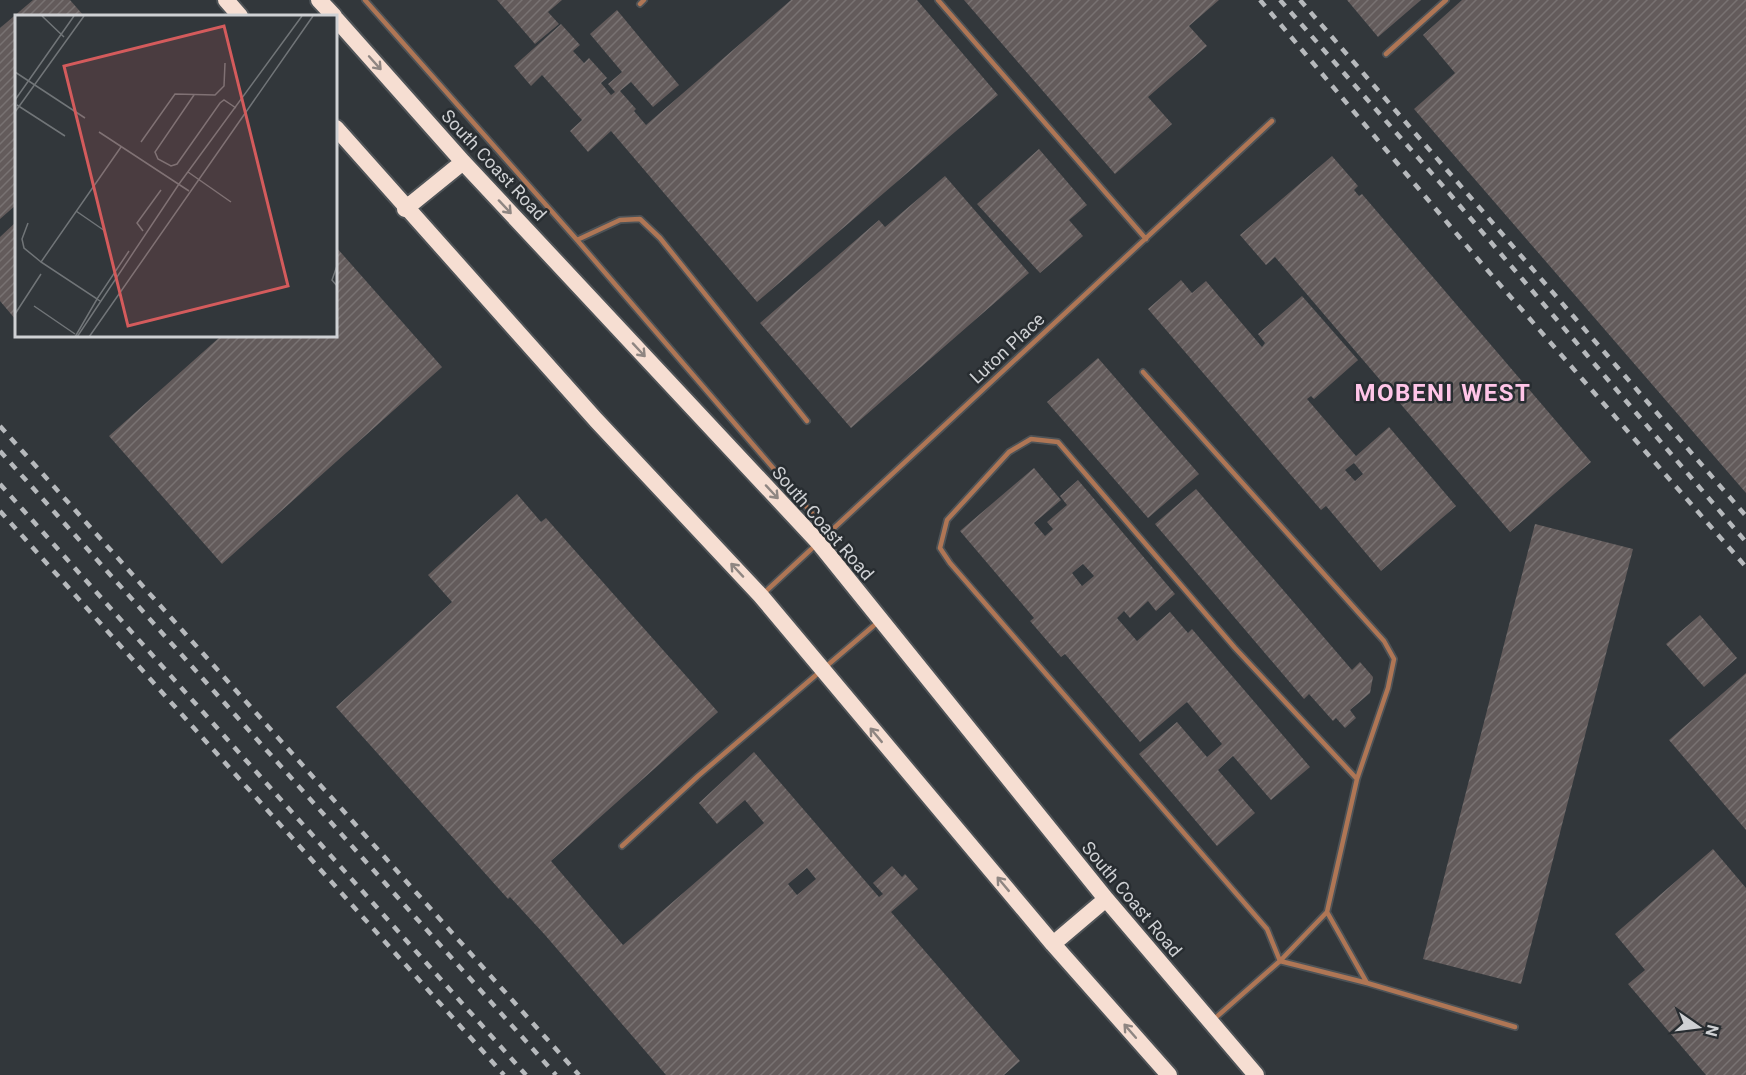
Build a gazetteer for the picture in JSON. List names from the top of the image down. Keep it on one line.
{"streets":{"highway":["South Coast Road"],"lane":["Luton Place"]},"crossings":[["South Coast Road","Luton Place"]],"districts":["MOBENI WEST"],"north":"right"}
